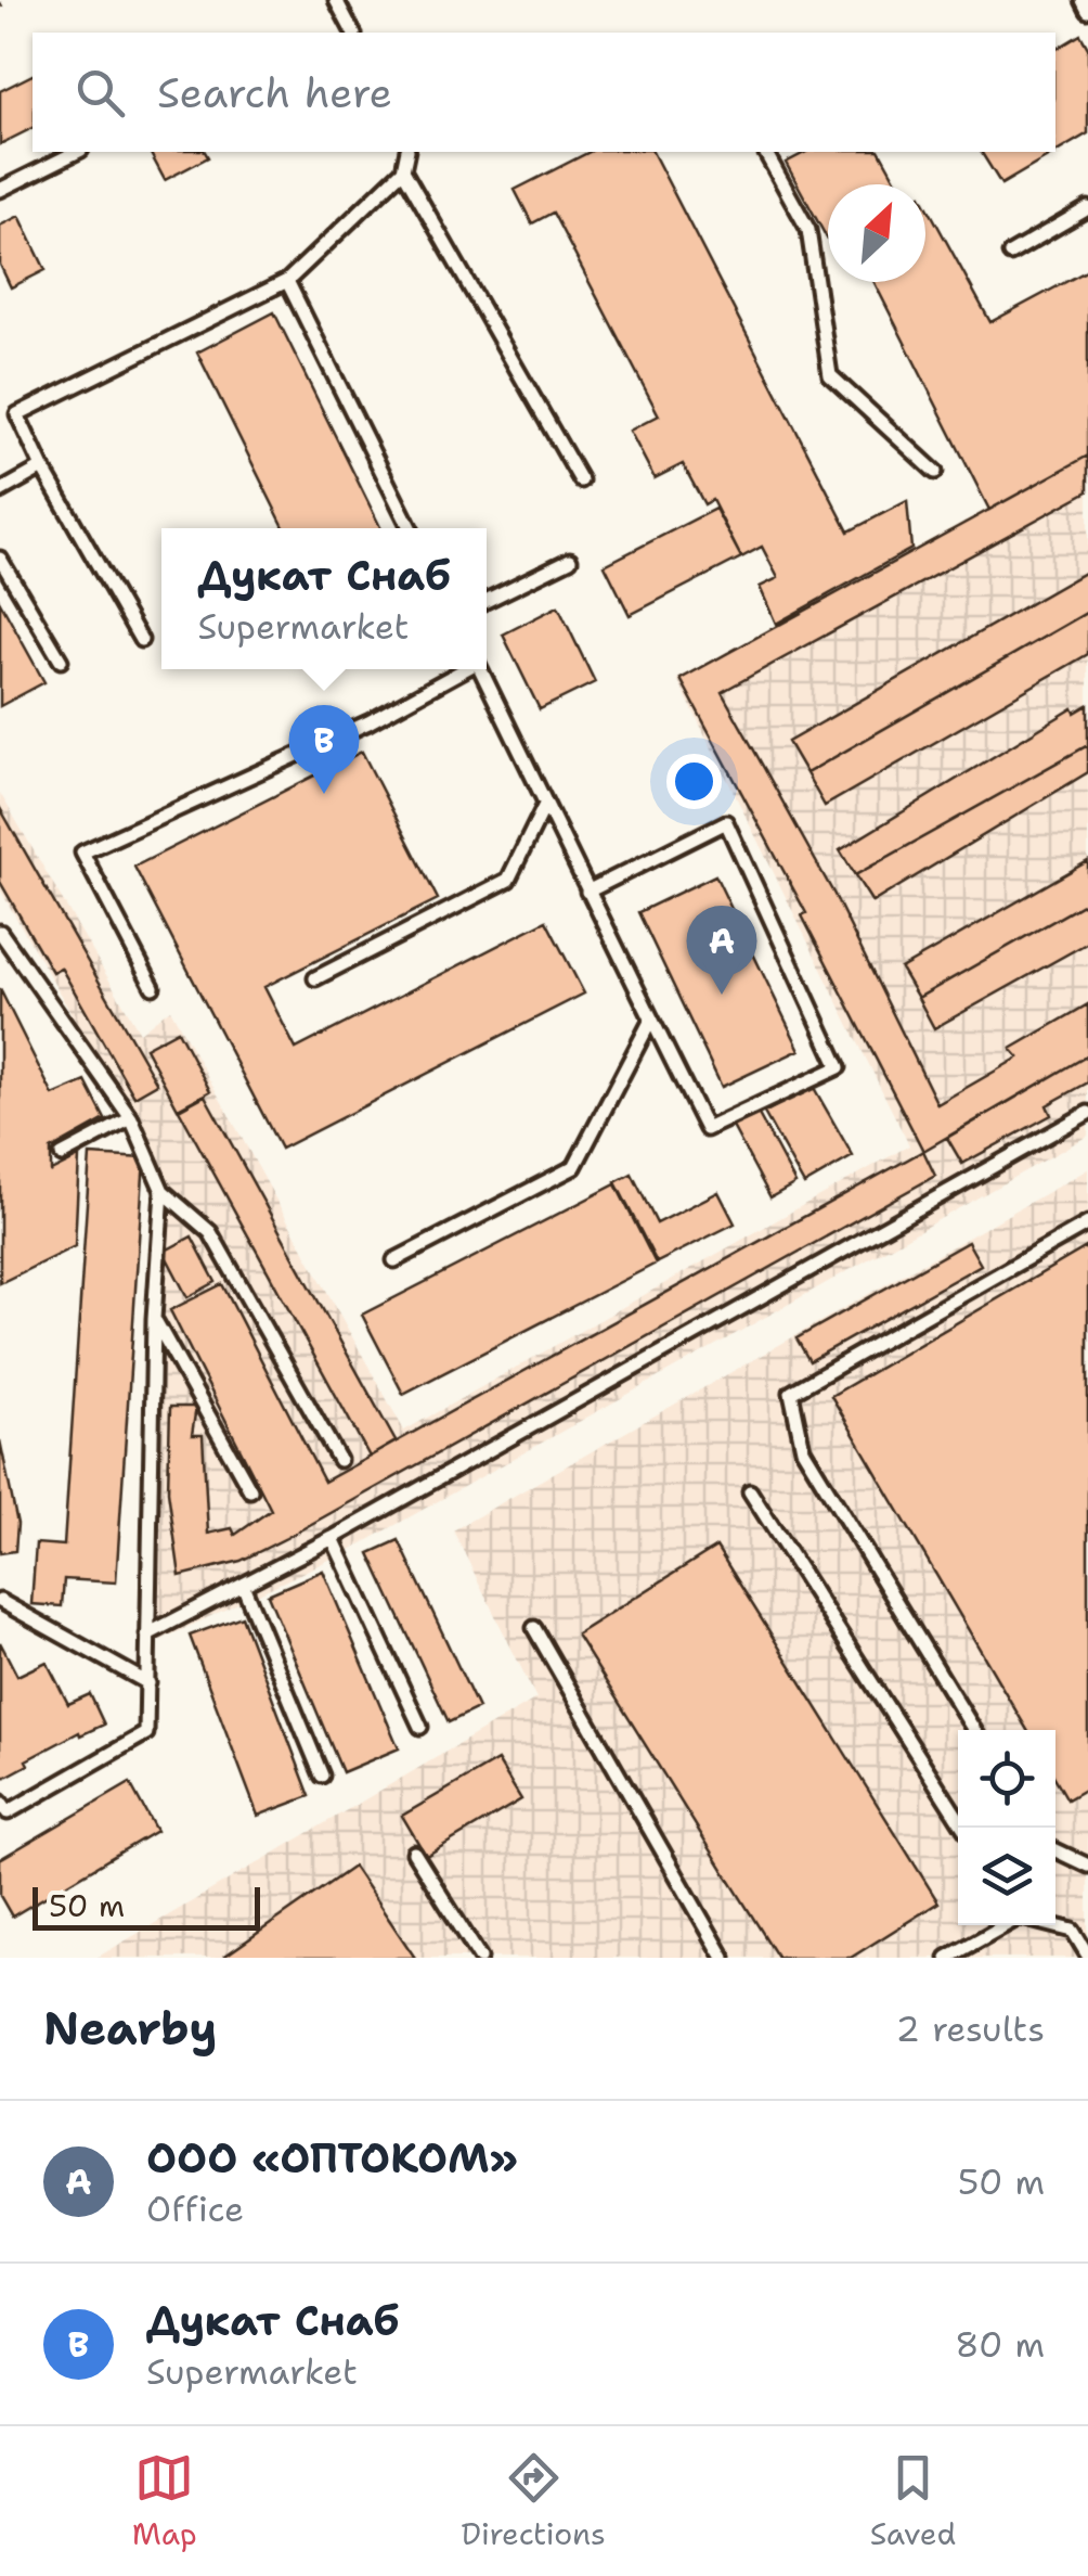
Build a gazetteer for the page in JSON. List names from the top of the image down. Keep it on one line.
{"scale_bar":"50 m","north":"top right","page":{"search":"Search here","popup":["Дукат Снаб","Supermarket"],"pins":["B","A"],"scale":"50 m","heading":["Nearby","2 results"],"list":[{"mark":"A","name":"ООО «ОПТОКОМ»","note":"Office","value":"50 m"},{"mark":"B","name":"Дукат Снаб","note":"Supermarket","value":"80 m"}],"nav":["Map","Directions","Saved"]}}
